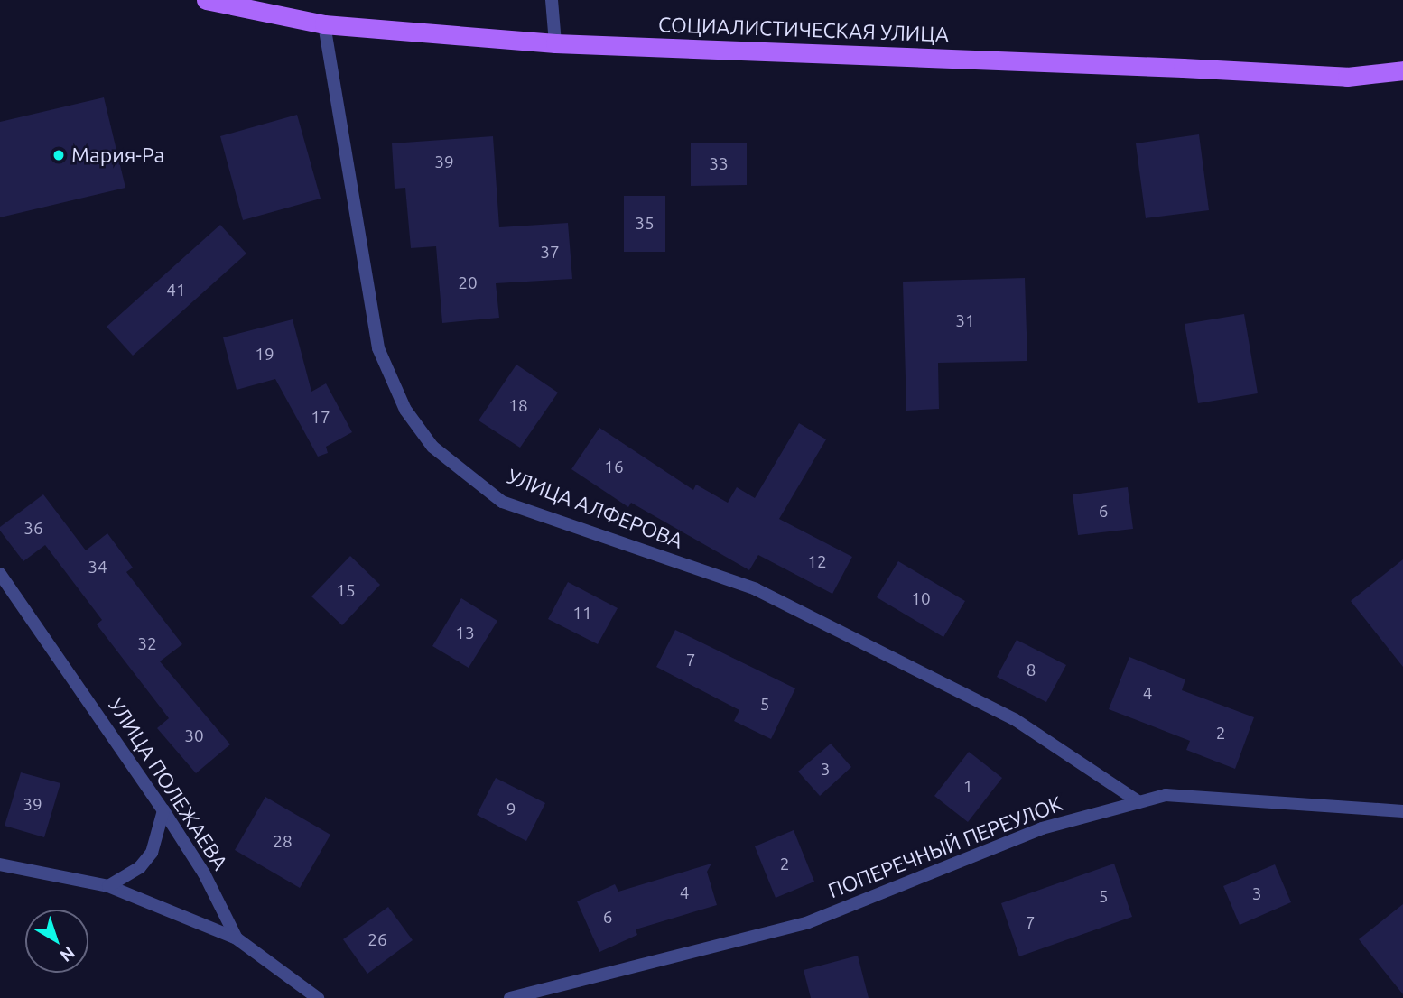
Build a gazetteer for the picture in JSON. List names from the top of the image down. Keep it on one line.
{"streets":{"main road":["СОЦИАЛИСТИЧЕСКАЯ УЛИЦА"],"street":["УЛИЦА АЛФЕРОВА","УЛИЦА ПОЛЕЖАЕВА","ПОПЕРЕЧНЫЙ ПЕРЕУЛОК"]},"crossings":[["СОЦИАЛИСТИЧЕСКАЯ УЛИЦА","УЛИЦА АЛФЕРОВА"],["УЛИЦА АЛФЕРОВА","ПОПЕРЕЧНЫЙ ПЕРЕУЛОК"]],"places":["Мария-Ра"],"house_numbers":["39","33","35","37","20","41","31","19","18","17","16","6","36","12","34","15","10","11","13","32","7","8","4","5","2","30","3","1","39","9","28","2","4","3","5","6","7","26"],"north":"bottom right"}
